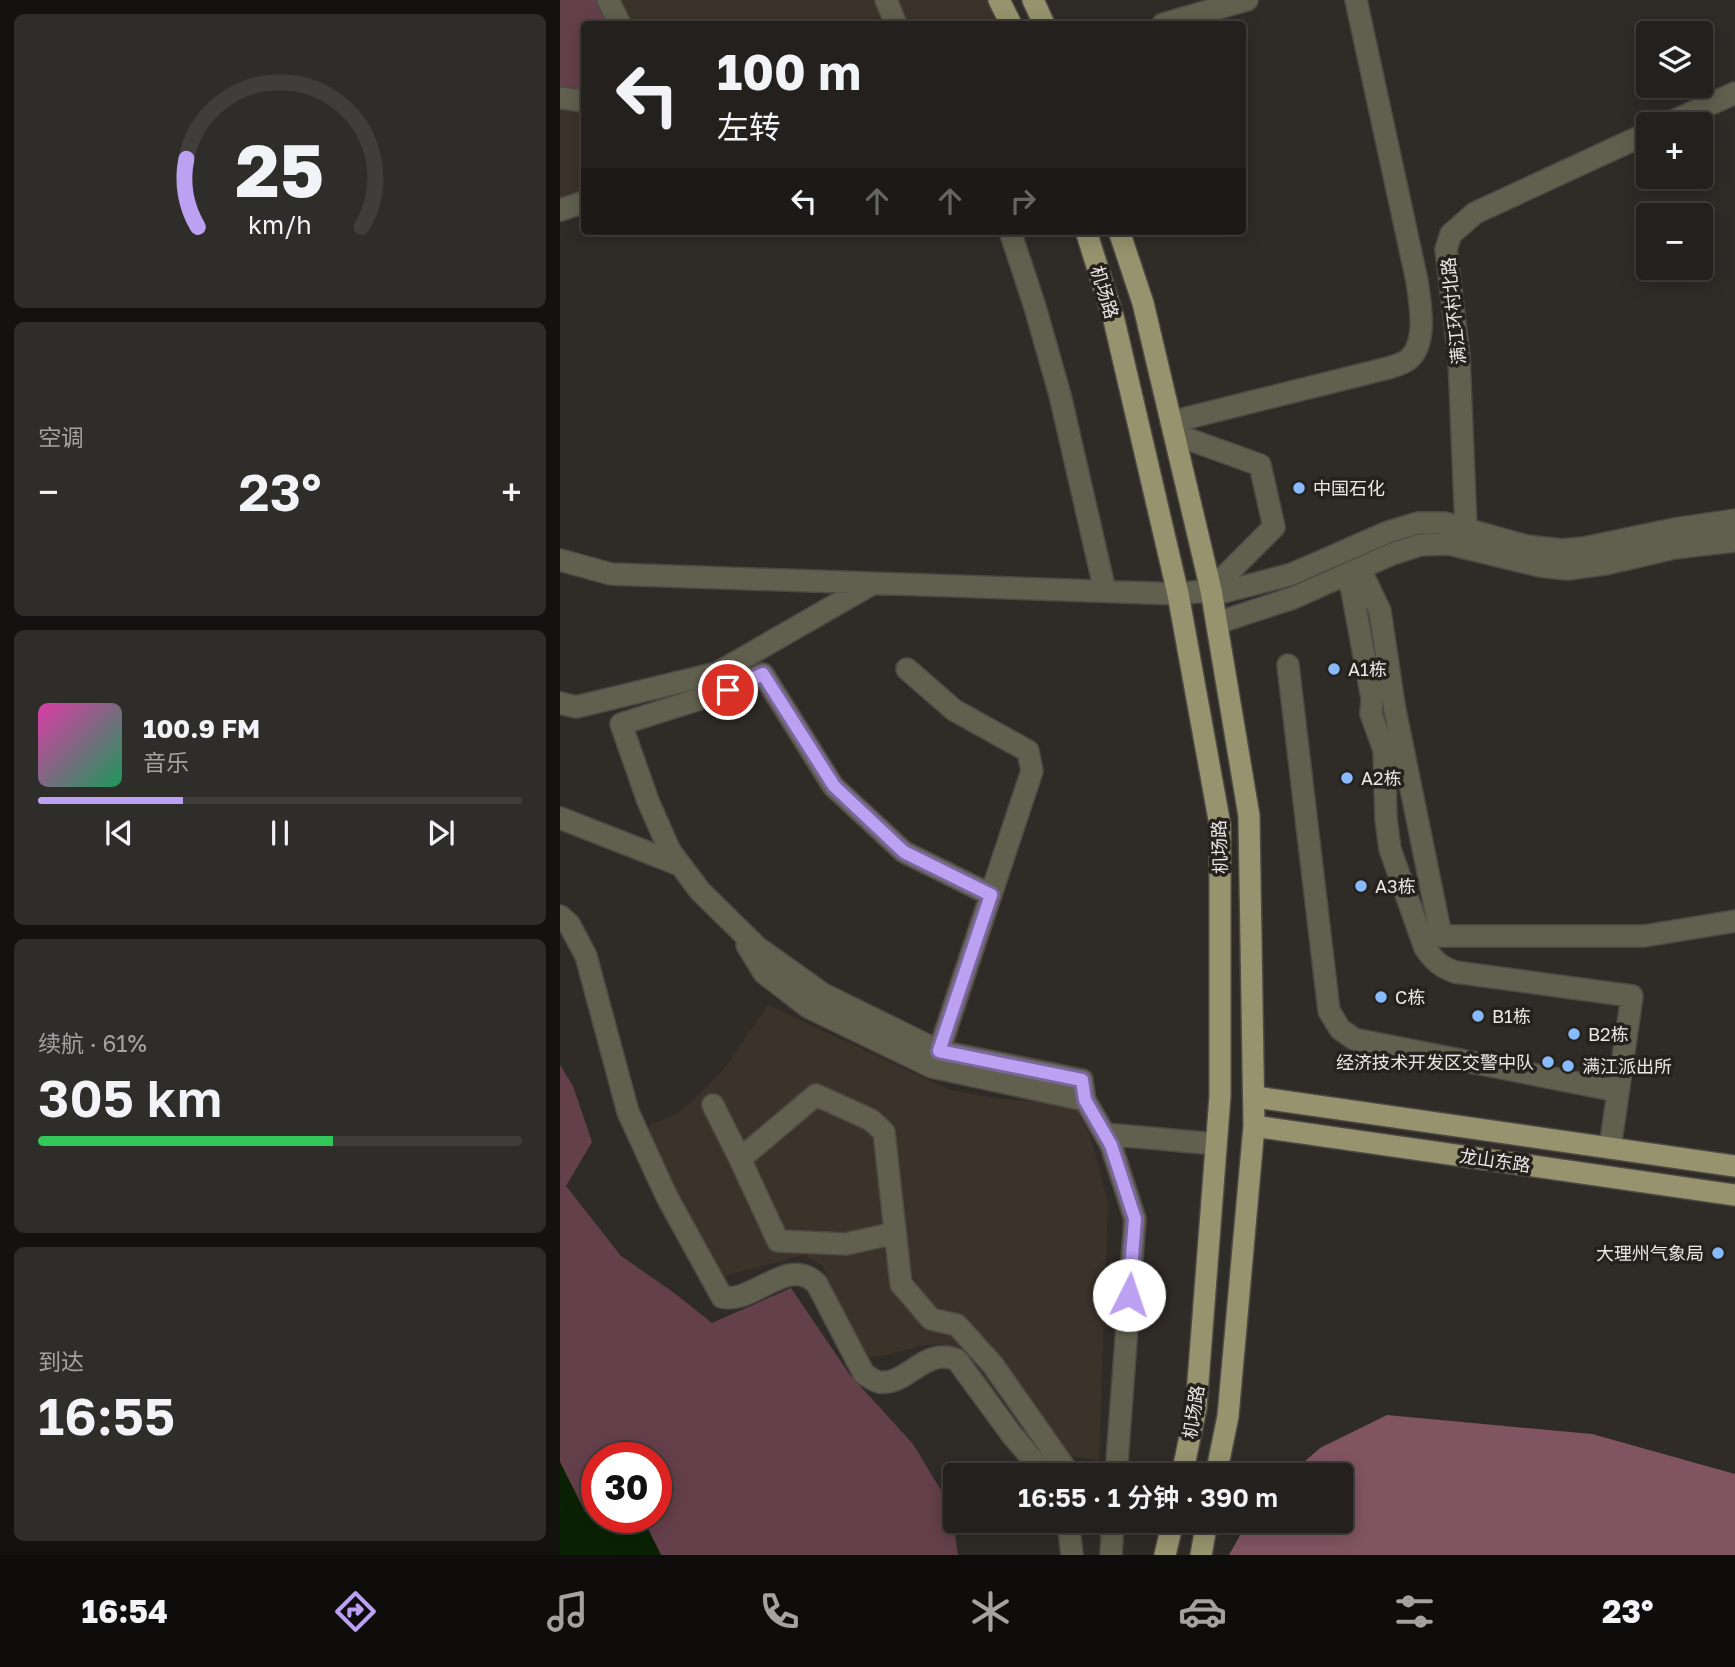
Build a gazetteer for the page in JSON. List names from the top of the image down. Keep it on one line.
{"streets":{"main road":["机场路","龙山东路"],"street":["满江环村北路"]},"crossings":[["机场路","龙山东路"]],"places":["中国石化","A1栋","A2栋","A3栋","C栋","B1栋","B2栋","经济技术开发区交警中队","满江派出所","大理州气象局"],"page":{"map_buttons":["+","−"],"turn":["100 m","左转"],"tile":["空调",["续航 · 61%","305 km"],["到达","16:55"]],"heat":["−","23°","+"],"song":["100.9 FM","音乐"],"limit":"30","trip":"16:55 · 1 分钟 · 390 m","tabs":["16:54","23°"],"gauge":["25","km/h"]}}
